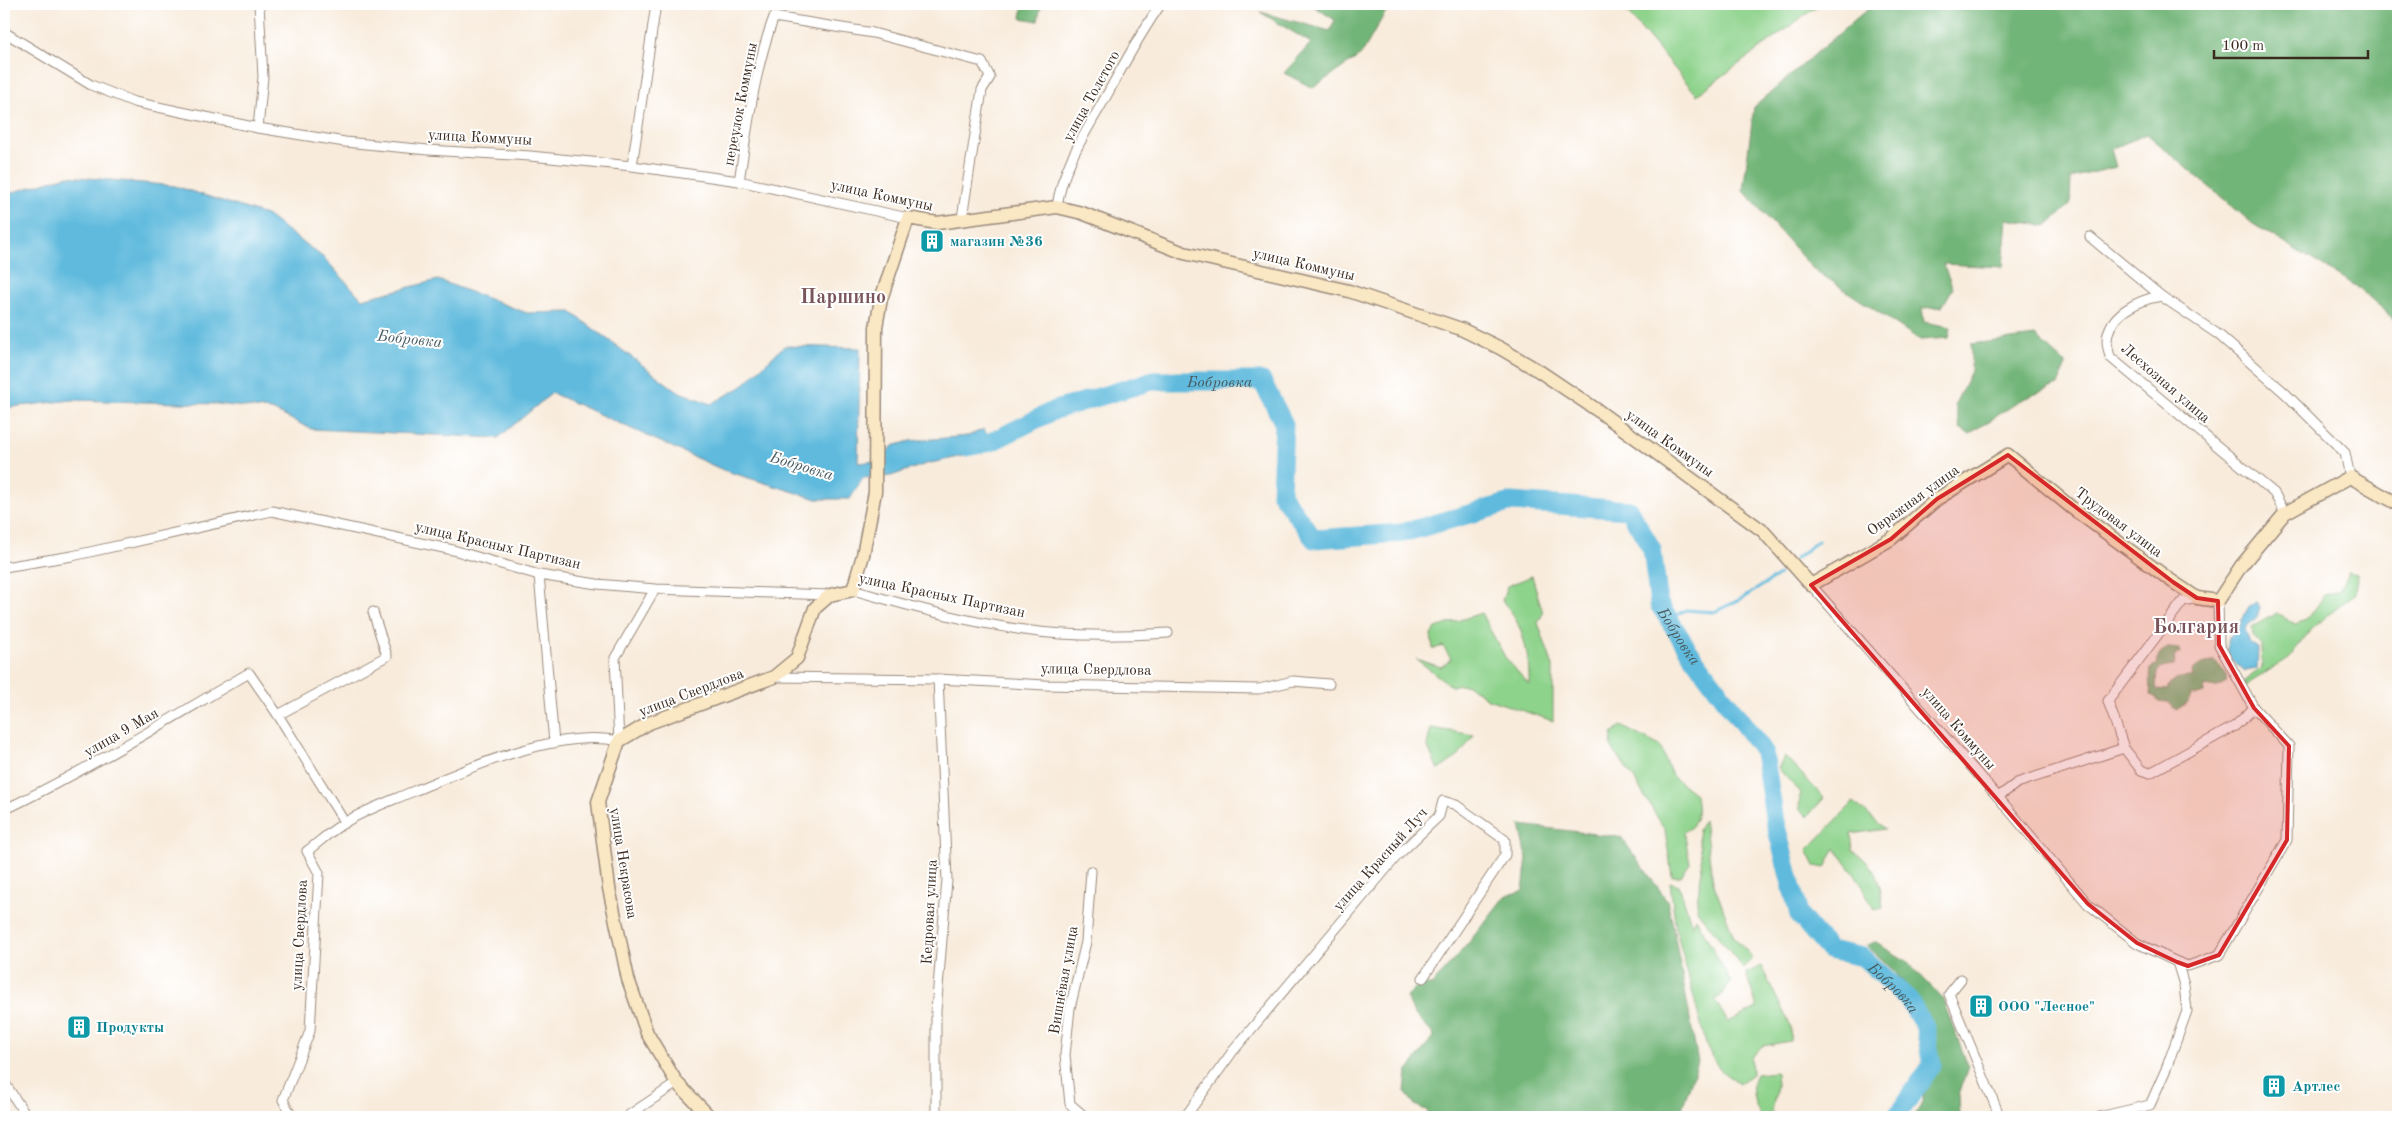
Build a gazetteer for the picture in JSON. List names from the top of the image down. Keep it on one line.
{"streets":{"street":["улица Толстого","переулок Коммуны","улица Коммуны","Лесхозная улица","Овражная улица","Трудовая улица","улица Красных Партизан","улица Свердлова","улица 9 Мая","улица Красный Луч","улица Некрасова","Кедровая улица","Вишнёвая улица"]},"crossings":[["улица Толстого","улица Коммуны"],["переулок Коммуны","улица Коммуны"],["улица Коммуны","Овражная улица"],["Овражная улица","Трудовая улица"],["улица Красных Партизан","улица Некрасова"],["улица Свердлова","улица Некрасова"],["улица Свердлова","Кедровая улица"]],"districts":["Паршино","Болгария"],"water":["Бобровка"],"places":{"building":["магазин №36","ООО \"Лесное\"","Продукты","Артлес"]},"scale_bar":"100 m"}
